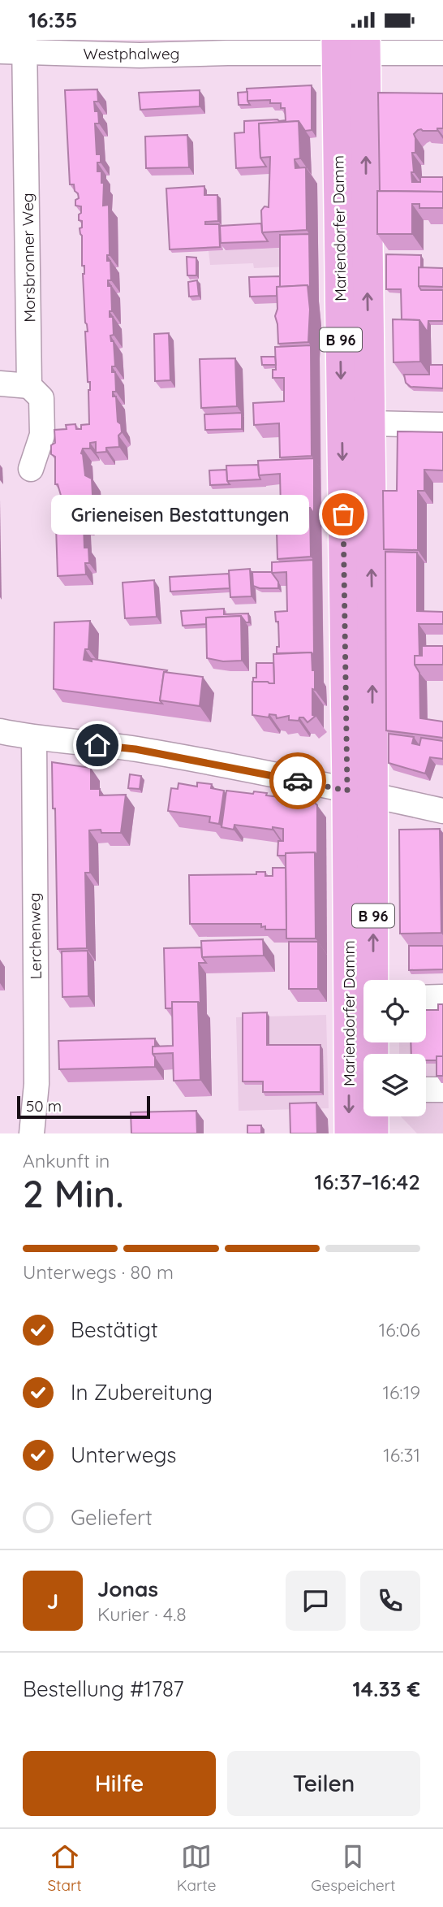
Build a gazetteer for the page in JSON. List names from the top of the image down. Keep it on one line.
{"streets":{"main road":["Mariendorfer Damm","B 96"],"street":["Westphalweg","Morsbronner Weg","Lerchenweg"]},"crossings":[["Westphalweg","Mariendorfer Damm"],["Westphalweg","Morsbronner Weg"]],"places":["Grieneisen Bestattungen"],"scale_bar":"50 m","page":{"status":"16:35","bubble":"Grieneisen Bestattungen","scale":"50 m","heading":["2 Min.","Ankunft in","16:37–16:42"],"panel":["Jonas","Kurier · 4.8","Bestellung #1787","14.33 €"],"bar":"Unterwegs · 80 m","list":[["Bestätigt","16:06"],["In Zubereitung","16:19"],["Unterwegs","16:31"],"Geliefert"],"round":"J","buttons":["Hilfe","Teilen"],"tabs":["Start","Karte","Gespeichert"]}}
